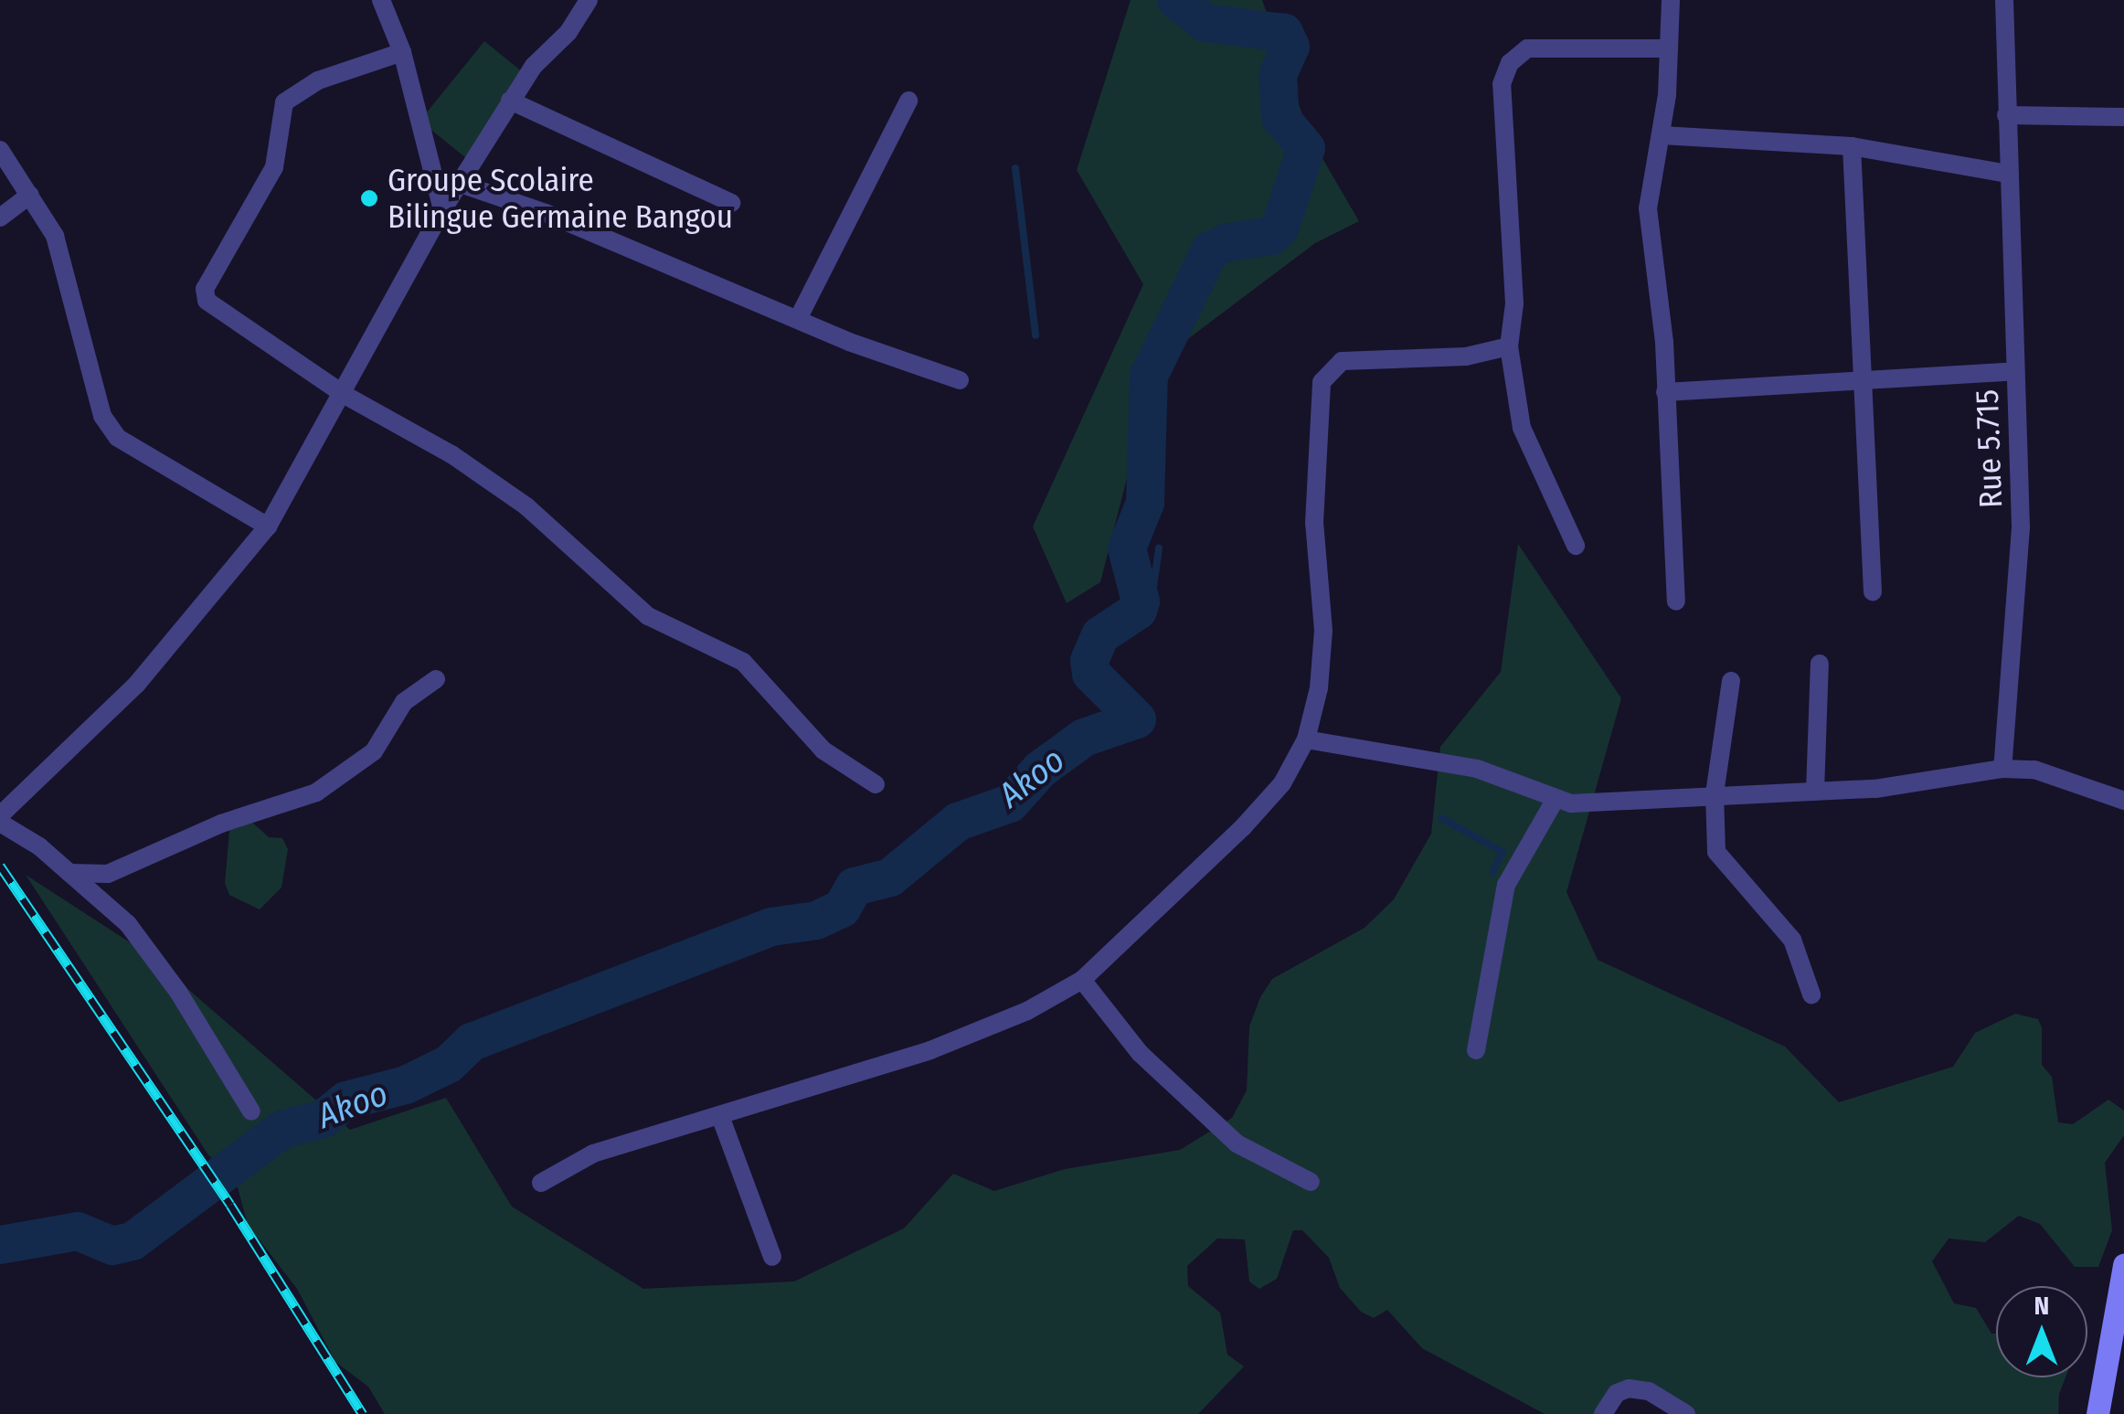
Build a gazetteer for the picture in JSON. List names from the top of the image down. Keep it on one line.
{"streets":{"street":["Rue 5.715"]},"water":["Akoo"],"places":["Groupe Scolaire Bilingue Germaine Bangou"],"north":"top"}
